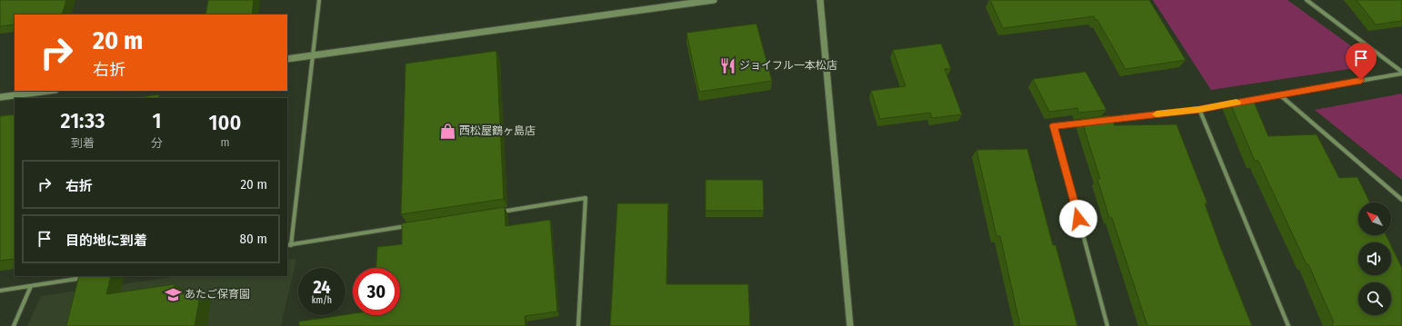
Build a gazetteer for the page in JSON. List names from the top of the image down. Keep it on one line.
{"places":{"restaurant":["ジョイフル一本松店"],"shop":["西松屋鶴ヶ島店"],"school or university":["あたご保育園"]},"north":"top left","page":{"turn":["20 m","右折"],"eta":["21:33","到着","1","分","100","m"],"list":[{"name":"右折","value":"20 m"},{"name":"目的地に到着","value":"80 m"}],"speed":"24 km/h","limit":"30"}}
